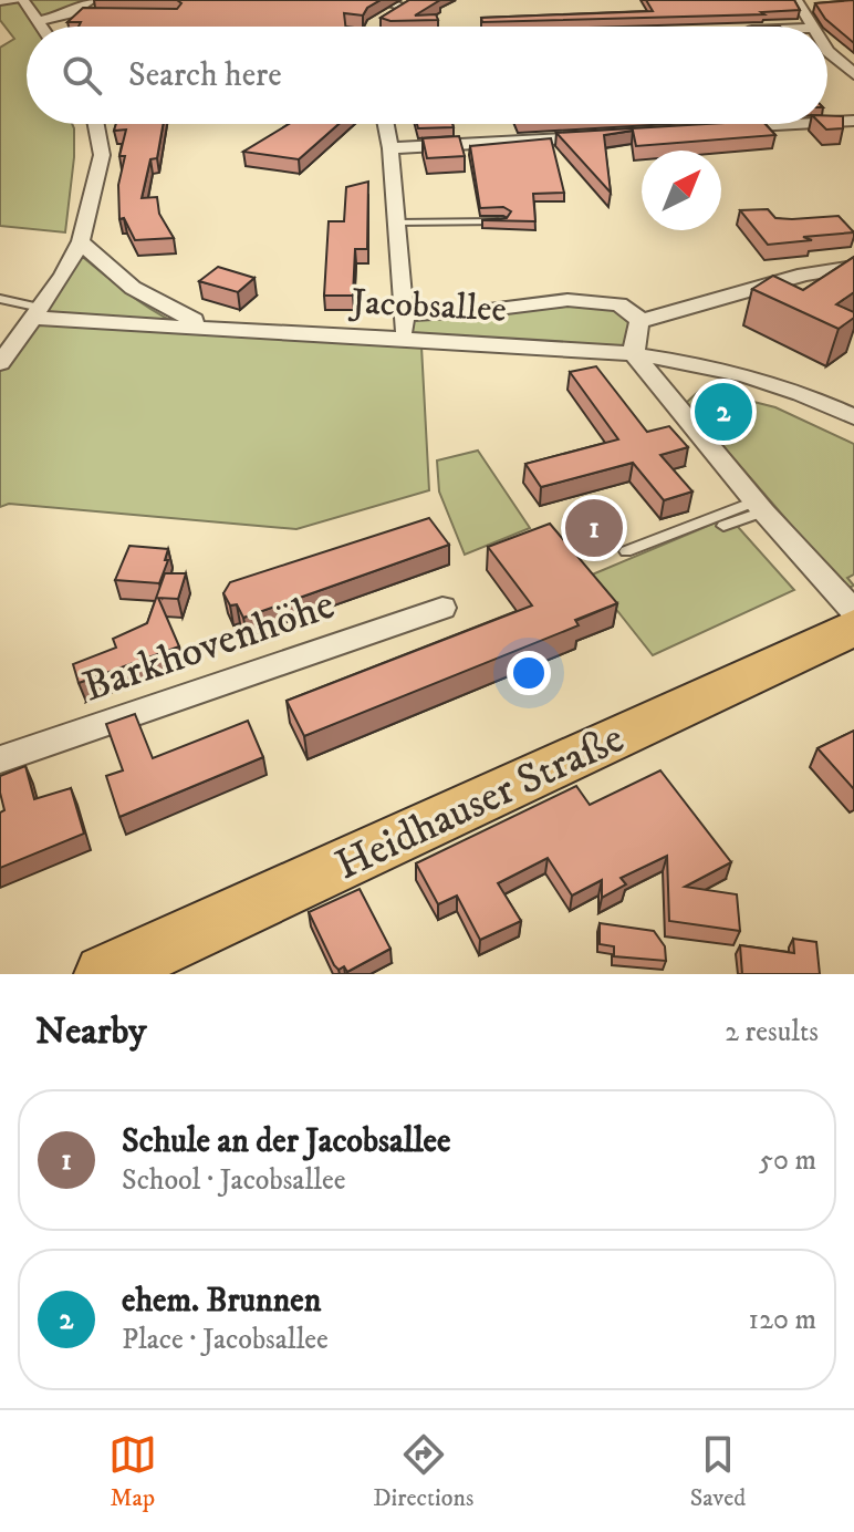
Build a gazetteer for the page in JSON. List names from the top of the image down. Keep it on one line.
{"streets":{"main road":["Heidhauser Straße"],"street":["Jacobsallee","Barkhovenhöhe"]},"north":"top right","page":{"search":"Search here","pins":["2","1"],"heading":["Nearby","2 results"],"list":[{"mark":"1","name":"Schule an der Jacobsallee","note":"School · Jacobsallee","value":"50 m"},{"mark":"2","name":"ehem. Brunnen","note":"Place · Jacobsallee","value":"120 m"}],"nav":["Map","Directions","Saved"]}}
